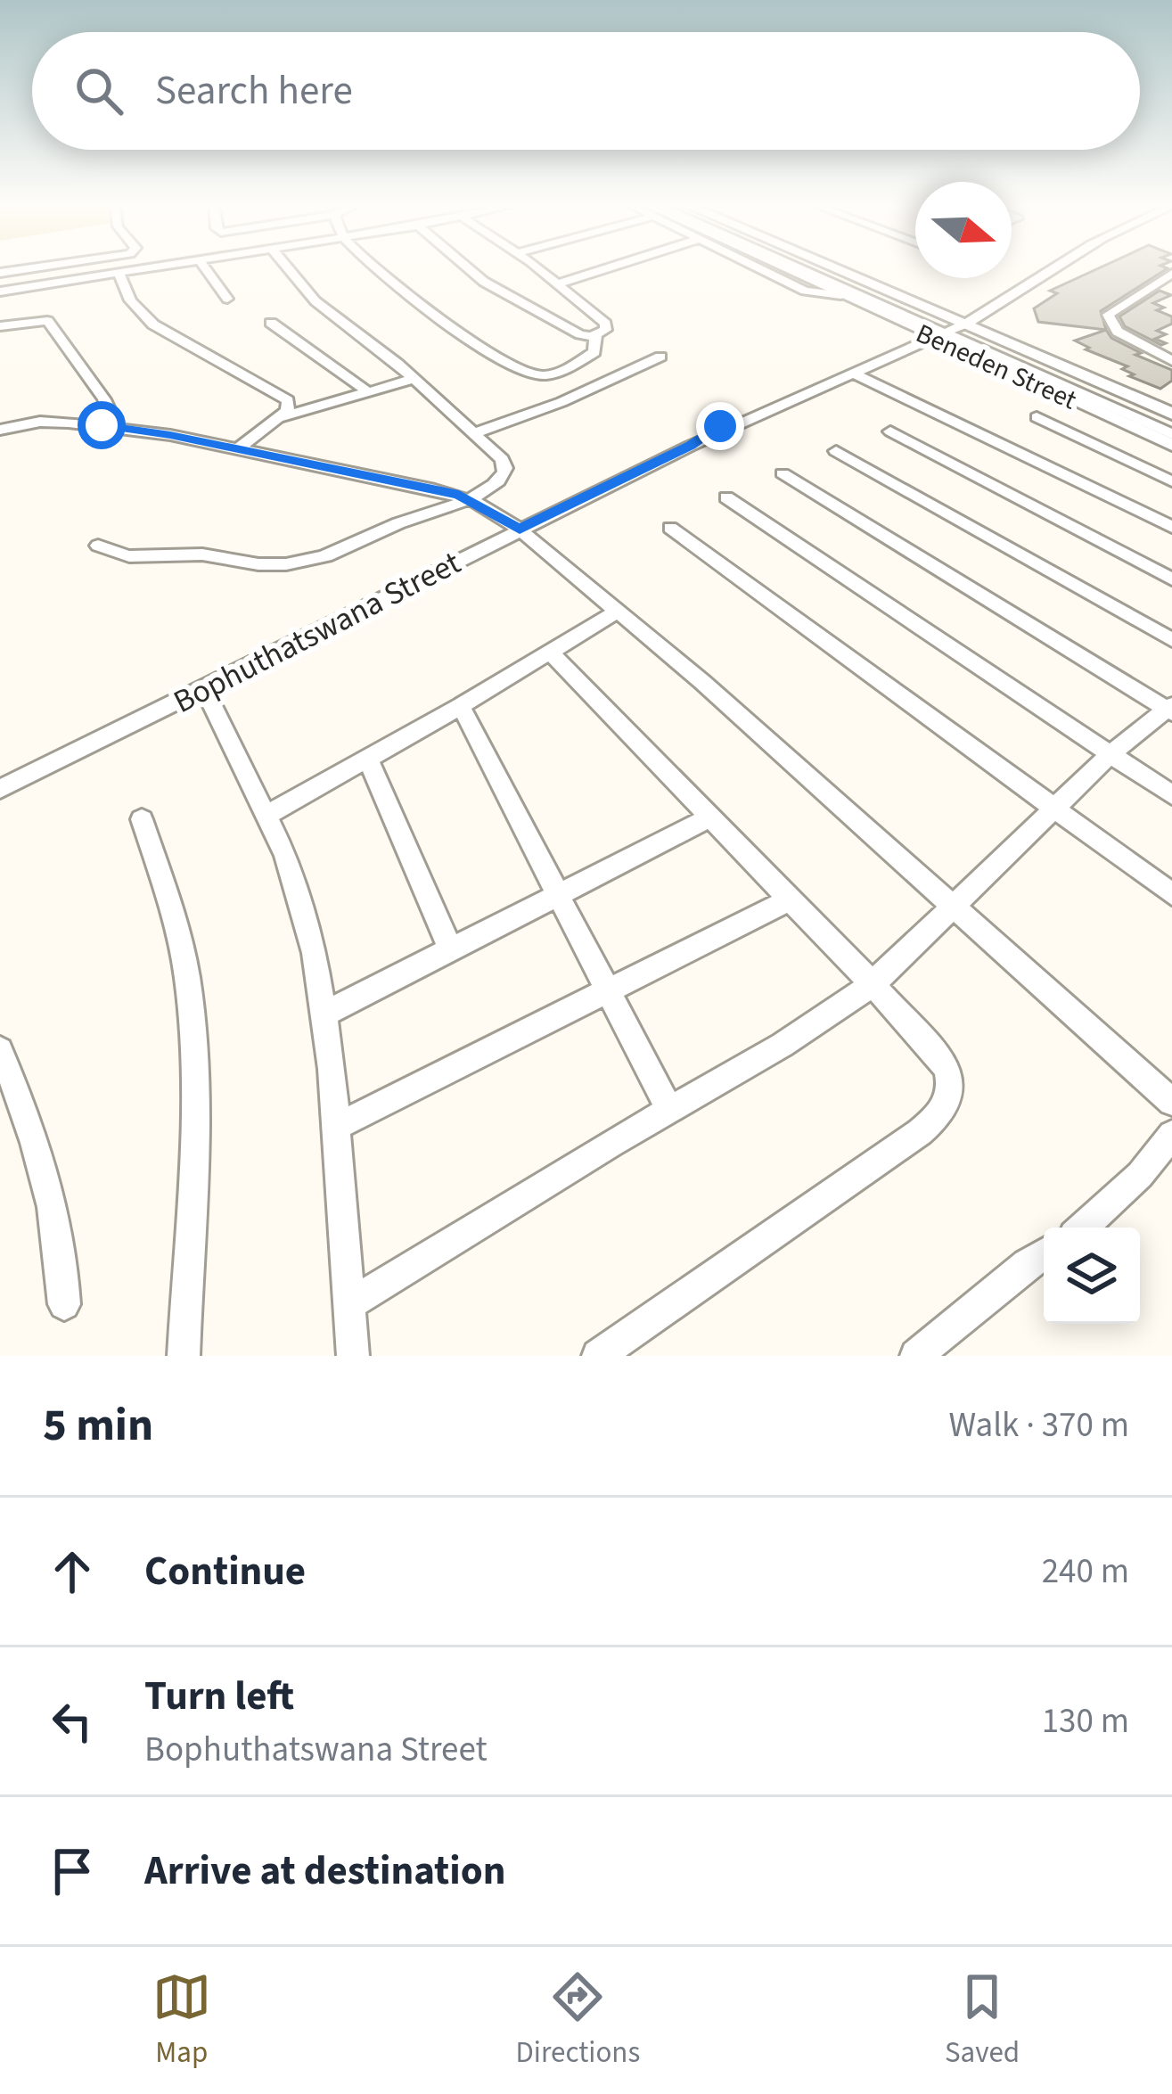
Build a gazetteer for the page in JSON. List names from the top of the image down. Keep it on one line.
{"streets":{"main road":["Beneden Street"],"street":["Bophuthatswana Street"]},"crossings":[["Beneden Street","Bophuthatswana Street"]],"north":"right","page":{"search":"Search here","heading":["5 min","Walk · 370 m"],"list":[["Continue","240 m"],["Turn left","Bophuthatswana Street","130 m"],"Arrive at destination"],"nav":["Map","Directions","Saved"]}}
